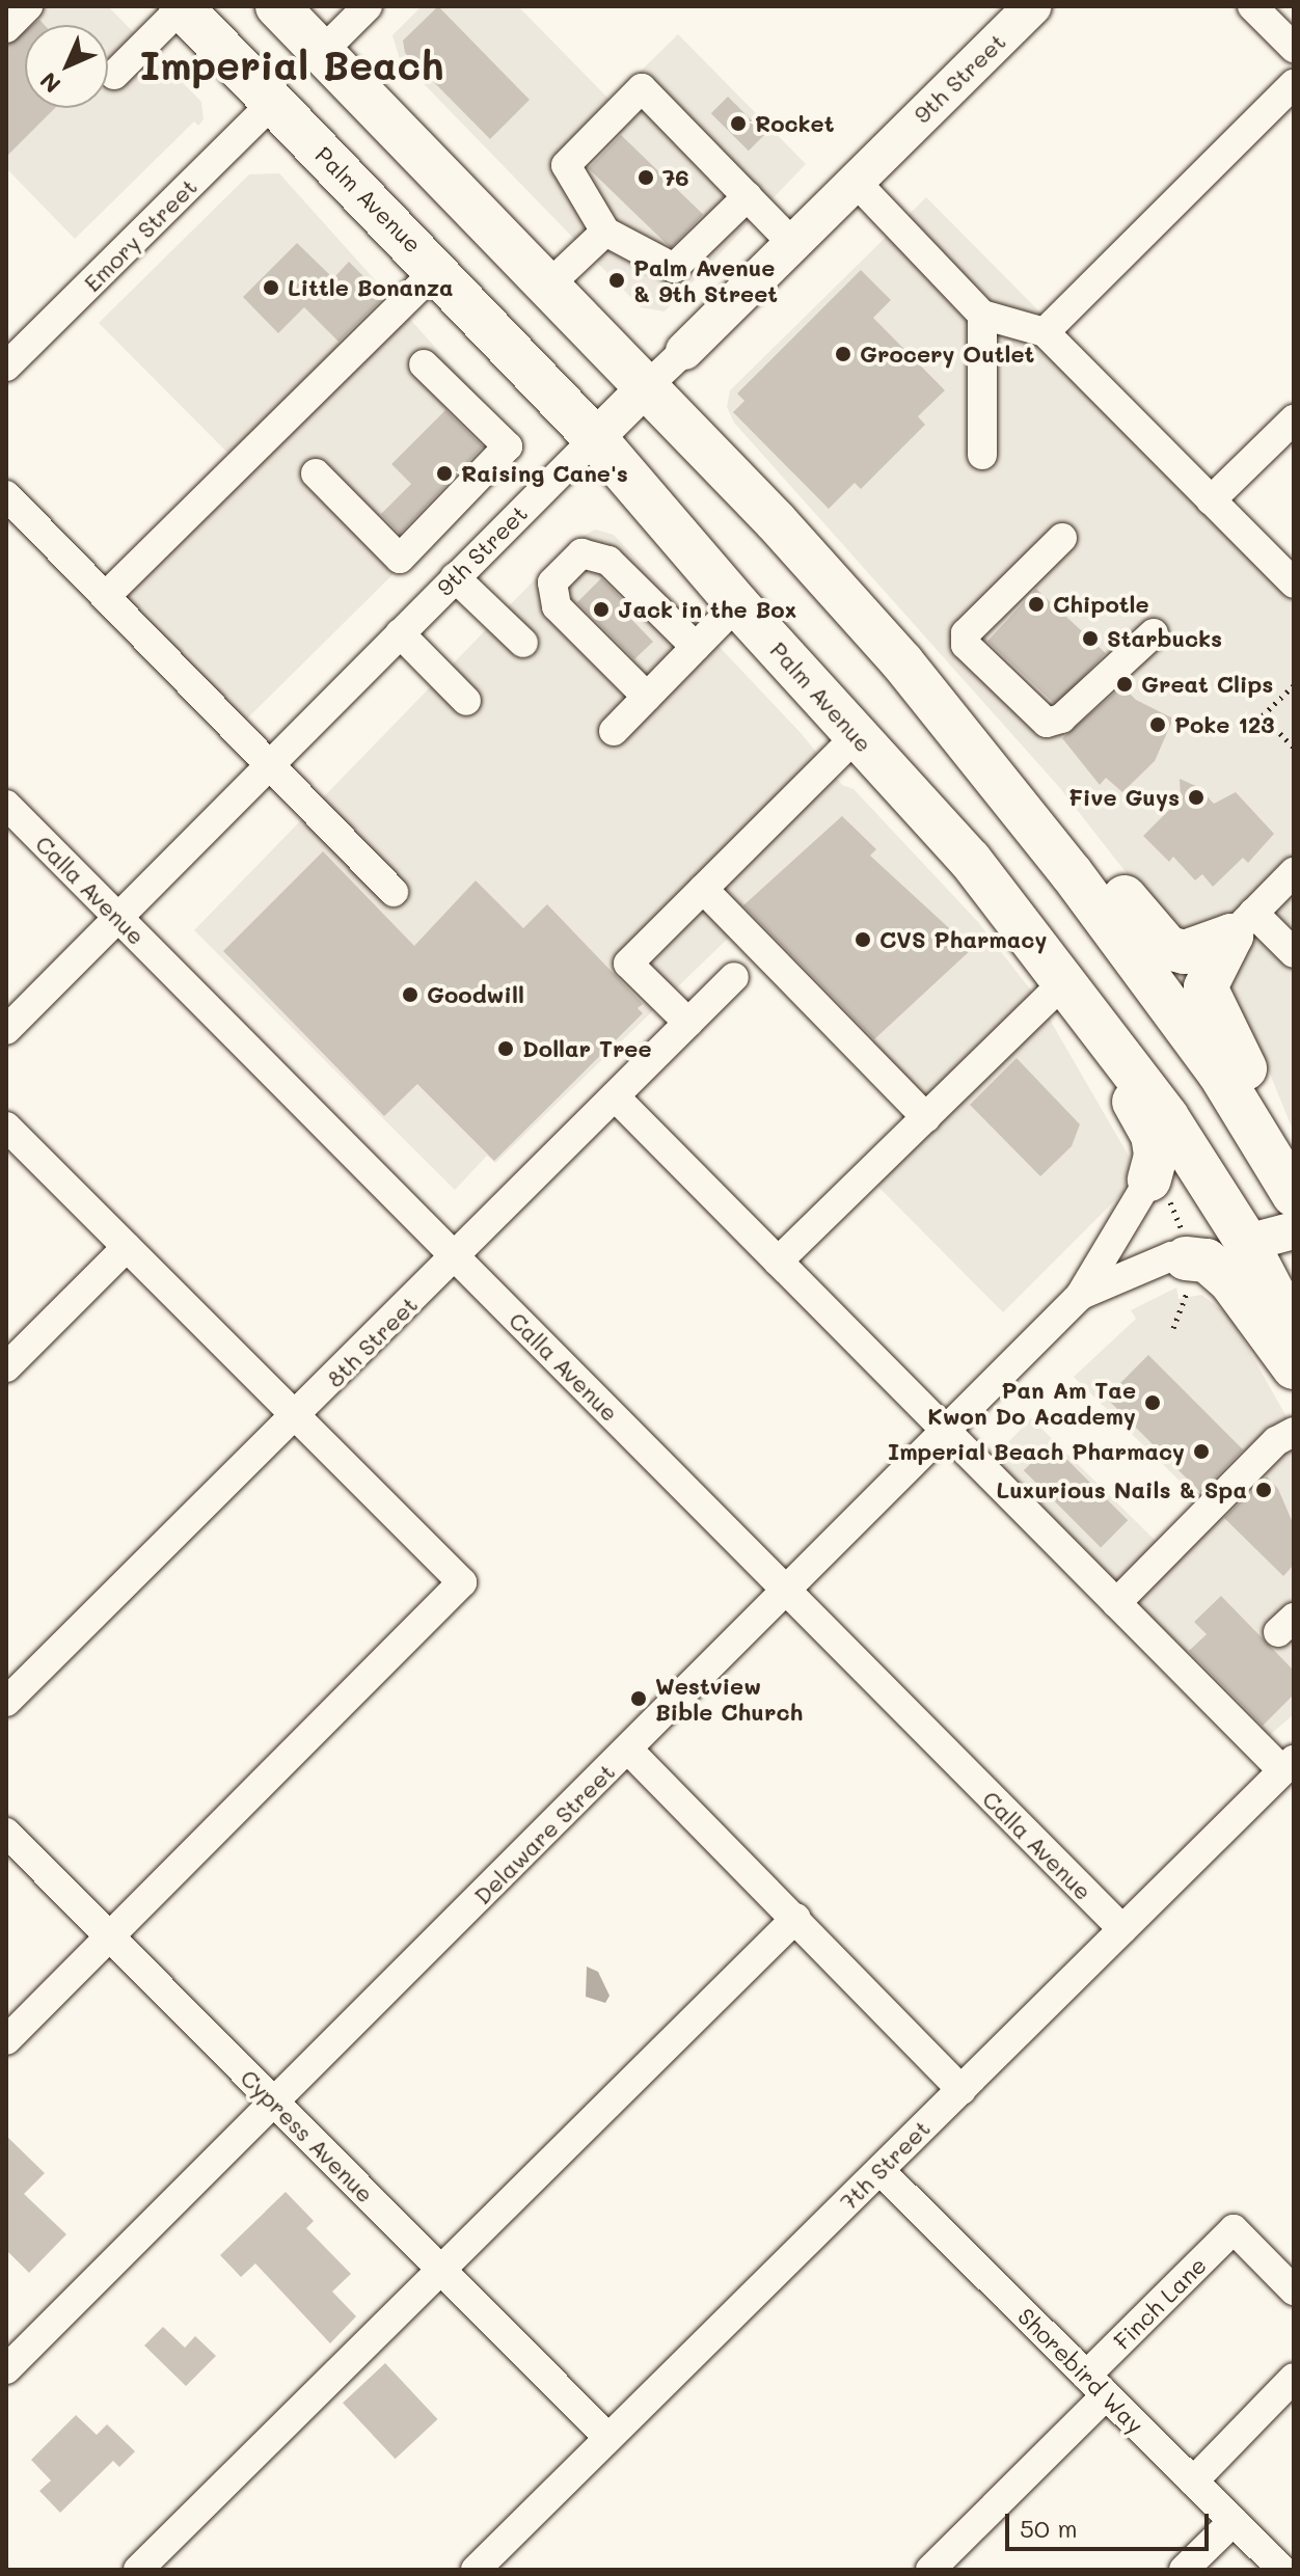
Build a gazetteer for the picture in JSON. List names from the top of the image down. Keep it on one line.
{"streets":{"highway":["Palm Avenue"],"main road":["9th Street"],"street":["Emory Street","Calla Avenue","8th Street","Delaware Street","Cypress Avenue","7th Street","Finch Lane","Shorebird Way"]},"crossings":[["9th Street","Palm Avenue"],["9th Street","Calla Avenue"],["Palm Avenue","Emory Street"],["Calla Avenue","8th Street"],["Calla Avenue","Delaware Street"],["Calla Avenue","7th Street"],["Delaware Street","Cypress Avenue"],["Cypress Avenue","7th Street"],["7th Street","Shorebird Way"],["Finch Lane","Shorebird Way"]],"districts":["Imperial Beach"],"places":["Rocket","76","Palm Avenue & 9th Street","Little Bonanza","Grocery Outlet","Raising Cane's","Chipotle","Jack in the Box","Starbucks","Great Clips","Poke 123","Five Guys","CVS Pharmacy","Goodwill","Dollar Tree","Pan Am Tae Kwon Do Academy","Imperial Beach Pharmacy","Luxurious Nails & Spa","Westview Bible Church"],"scale_bar":"50 m","north":"bottom left"}
